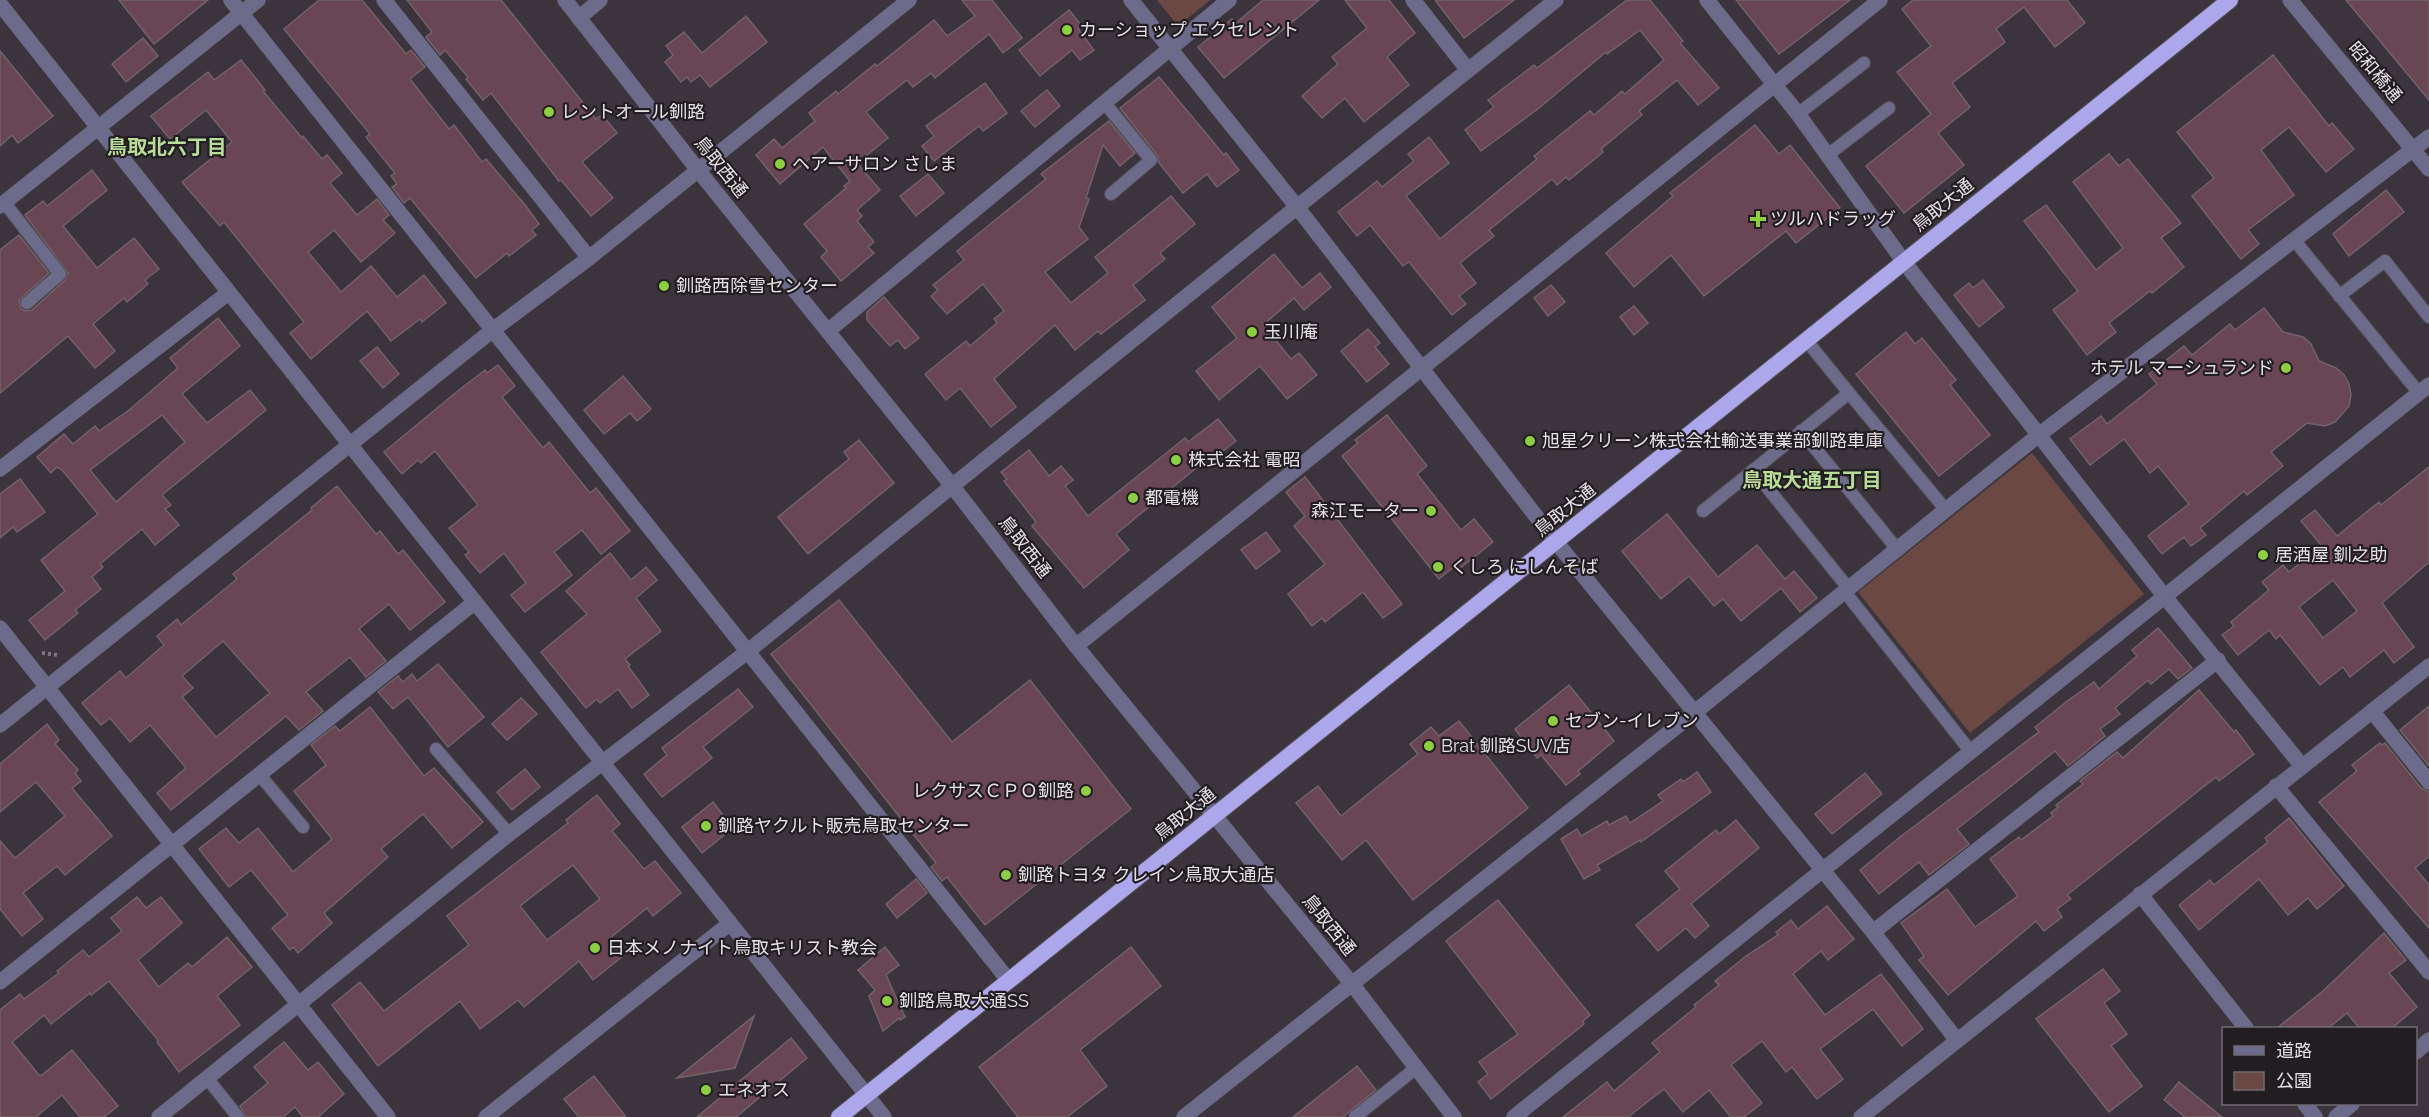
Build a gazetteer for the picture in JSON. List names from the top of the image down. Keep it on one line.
{"streets":{"highway":["鳥取大通"],"street":["昭和橋通","鳥取西通"]},"crossings":[["鳥取西通","鳥取大通"]],"districts":["鳥取北六丁目","鳥取大通五丁目"],"places":{"other":["カーショップ エクセレント","レントオール釧路","ヘアーサロン さしま","釧路西除雪センター","玉川庵","ホテル マーシュランド","旭星クリーン株式会社輸送事業部釧路車庫","株式会社 電昭","都電機","森江モーター","居酒屋 釧之助","くしろ にしんそば","セブン-イレブン","Brat 釧路SUV店","レクサスＣＰＯ釧路","釧路ヤクルト販売鳥取センター","釧路トヨタ クレイン鳥取大通店","日本メノナイト鳥取キリスト教会","釧路鳥取大通SS","エネオス"],"health":["ツルハドラッグ"]},"legend":["道路","公園"]}
